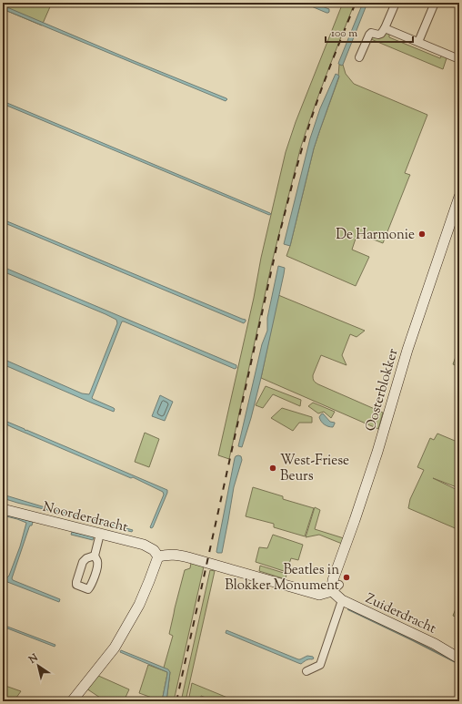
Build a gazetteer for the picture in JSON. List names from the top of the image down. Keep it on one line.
{"streets":{"street":["Oosterblokker","Noorderdracht","Zuiderdracht"]},"crossings":[["Oosterblokker","Zuiderdracht"]],"places":["De Harmonie","West-Friese Beurs","Beatles in Blokker Monument"],"scale_bar":"100 m","north":"top left"}
